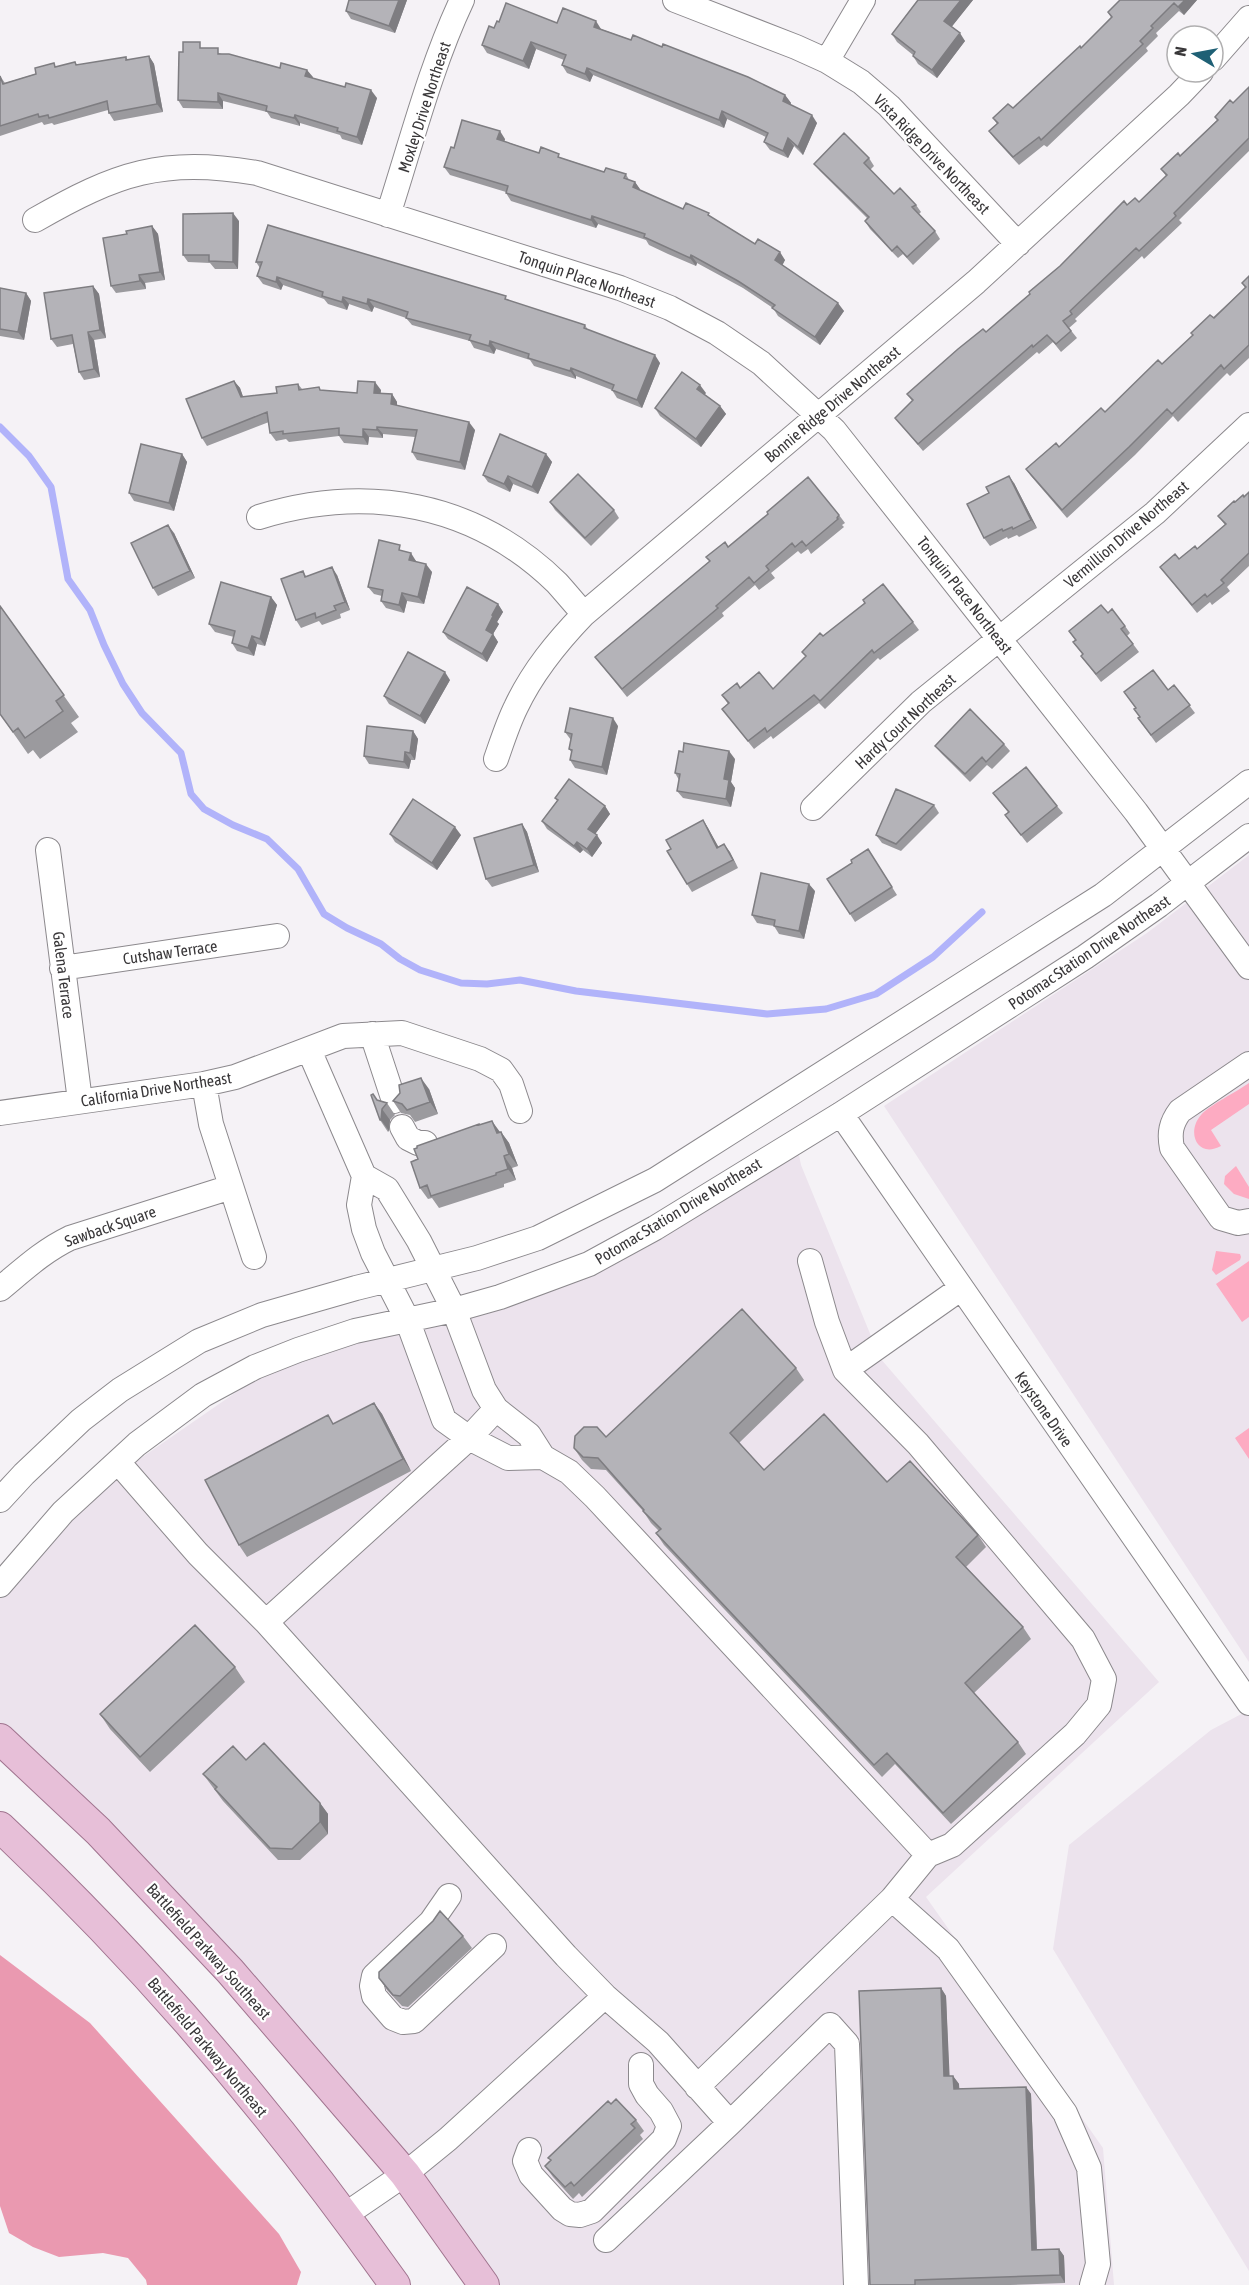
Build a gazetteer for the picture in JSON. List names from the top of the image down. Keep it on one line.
{"streets":{"main road":["Battlefield Parkway Southeast","Battlefield Parkway Northeast"],"street":["Moxley Drive Northeast","Vista Ridge Drive Northeast","Tonquin Place Northeast","Bonnie Ridge Drive Northeast","Vermillion Drive Northeast","Hardy Court Northeast","Cutshaw Terrace","Potomac Station Drive Northeast","Galena Terrace","California Drive Northeast","Sawback Square","Keystone Drive"]},"crossings":[["Moxley Drive Northeast","Tonquin Place Northeast"],["Vista Ridge Drive Northeast","Bonnie Ridge Drive Northeast"],["Tonquin Place Northeast","Bonnie Ridge Drive Northeast"],["Tonquin Place Northeast","Vermillion Drive Northeast"],["Tonquin Place Northeast","Hardy Court Northeast"],["Tonquin Place Northeast","Potomac Station Drive Northeast"],["Vermillion Drive Northeast","Hardy Court Northeast"],["Cutshaw Terrace","Galena Terrace"],["Potomac Station Drive Northeast","Keystone Drive"],["Galena Terrace","California Drive Northeast"]],"north":"left"}
